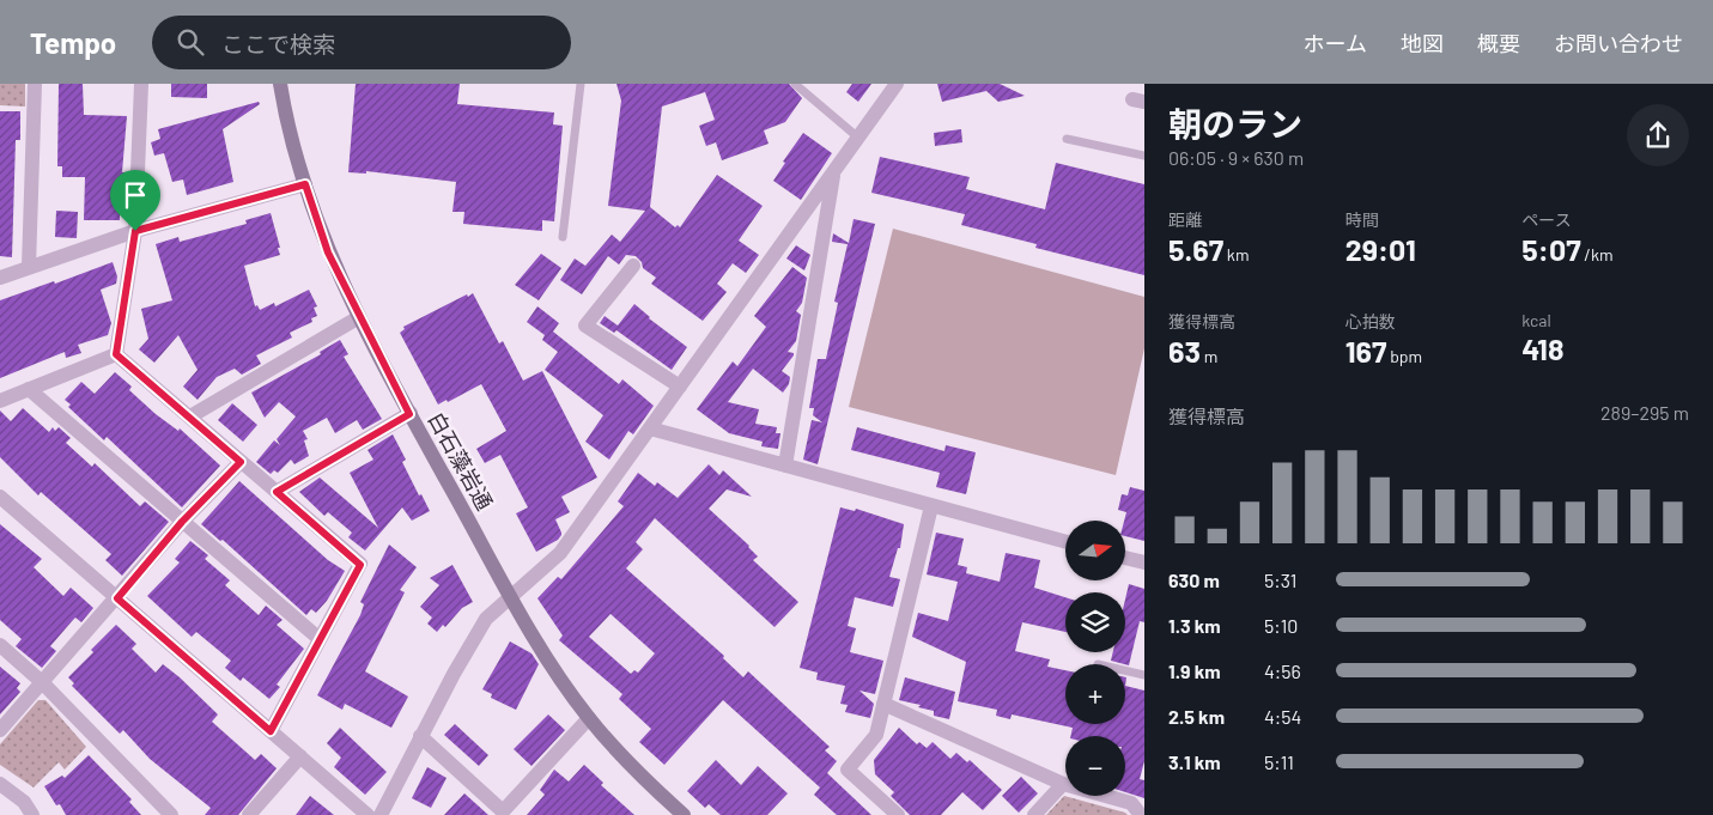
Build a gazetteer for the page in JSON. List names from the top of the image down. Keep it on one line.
{"streets":{"main road":["白石藻岩通"]},"north":"right","page":{"header":"Tempo","search":"ここで検索","nav":["ホーム","地図","概要","お問い合わせ"],"heading":["朝のラン","06:05 · 9 × 630 m"],"stats":[["距離","5.67 km"],["時間","29:01"],["ペース","5:07 /km"],["獲得標高","63 m"],["心拍数","167 bpm"],["kcal","418"]],"chart":["獲得標高","289–295 m"],"map_buttons":["+","−"],"list":[{"name":"630 m","note":"5:31"},{"name":"1.3 km","note":"5:10"},{"name":"1.9 km","note":"4:56"},{"name":"2.5 km","note":"4:54"},{"name":"3.1 km","note":"5:11"}]}}
